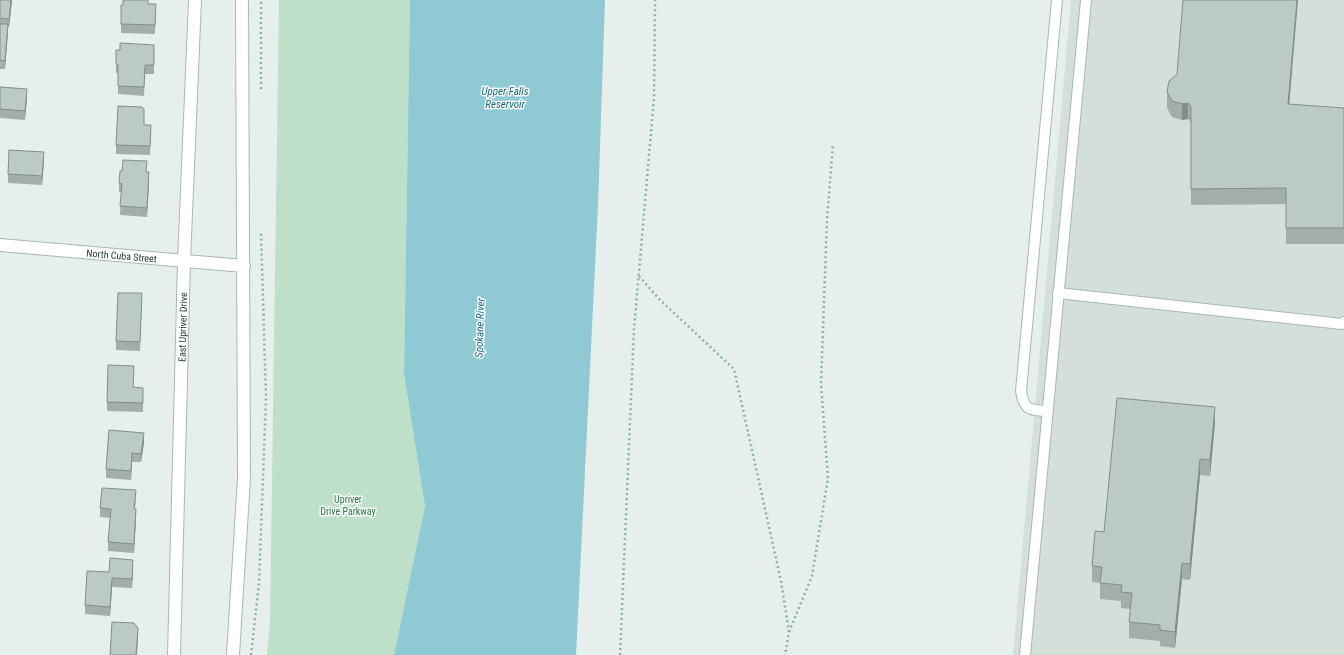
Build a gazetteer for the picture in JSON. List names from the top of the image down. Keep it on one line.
{"streets":{"street":["North Cuba Street","East Upriver Drive"]},"crossings":[["North Cuba Street","East Upriver Drive"]],"water":["Upper Falls Reservoir","Spokane River"],"parks":["Upriver Drive Parkway"]}
